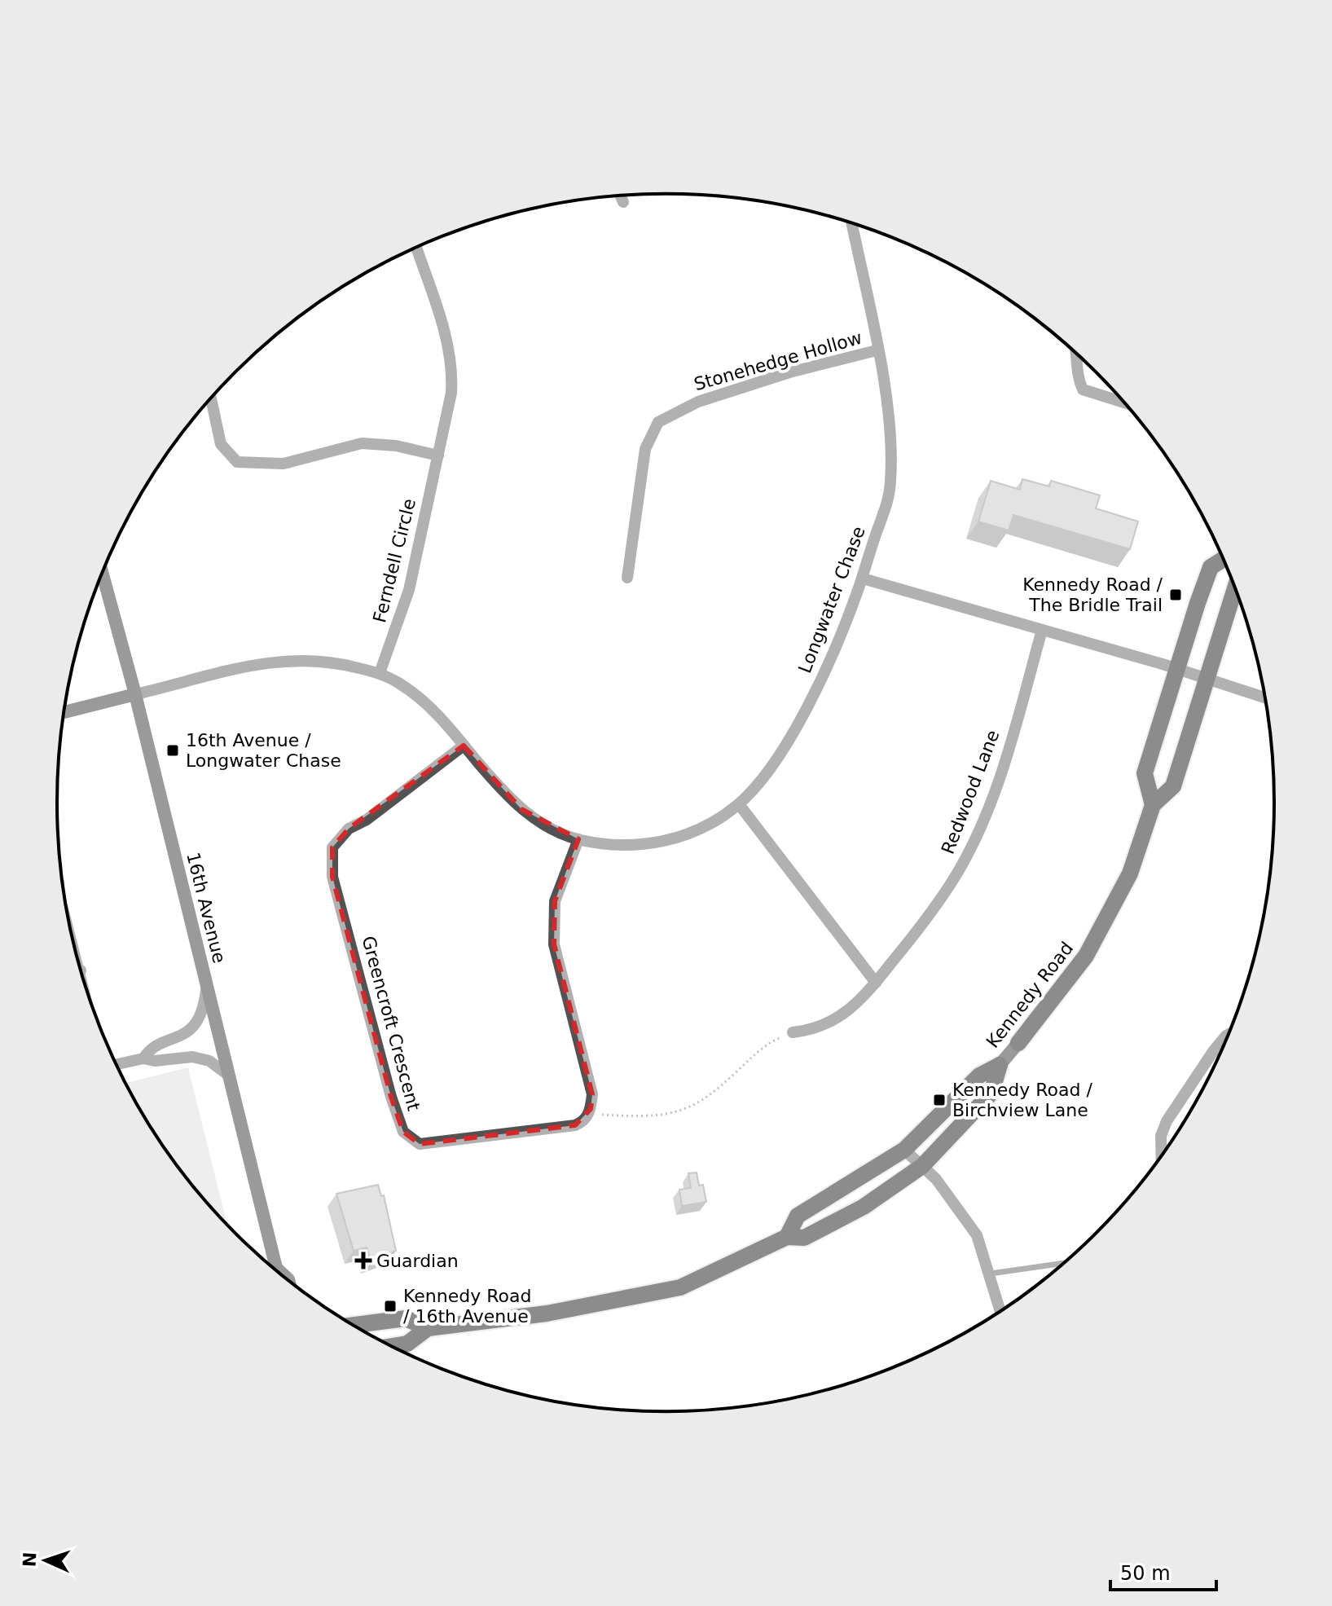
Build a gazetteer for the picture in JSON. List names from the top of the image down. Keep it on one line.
{"streets":{"main road":["16th Avenue","Kennedy Road"],"street":["Stonehedge Hollow","Ferndell Circle","Longwater Chase","Redwood Lane","Greencroft Crescent"]},"crossings":[["Stonehedge Hollow","Longwater Chase"],["Ferndell Circle","Longwater Chase"],["Longwater Chase","16th Avenue"],["Longwater Chase","Greencroft Crescent"]],"places":{"transit":["Kennedy Road / The Bridle Trail","16th Avenue / Longwater Chase","Kennedy Road / Birchview Lane","Kennedy Road / 16th Avenue"],"health":["Guardian"]},"scale_bar":"50 m","north":"left"}
